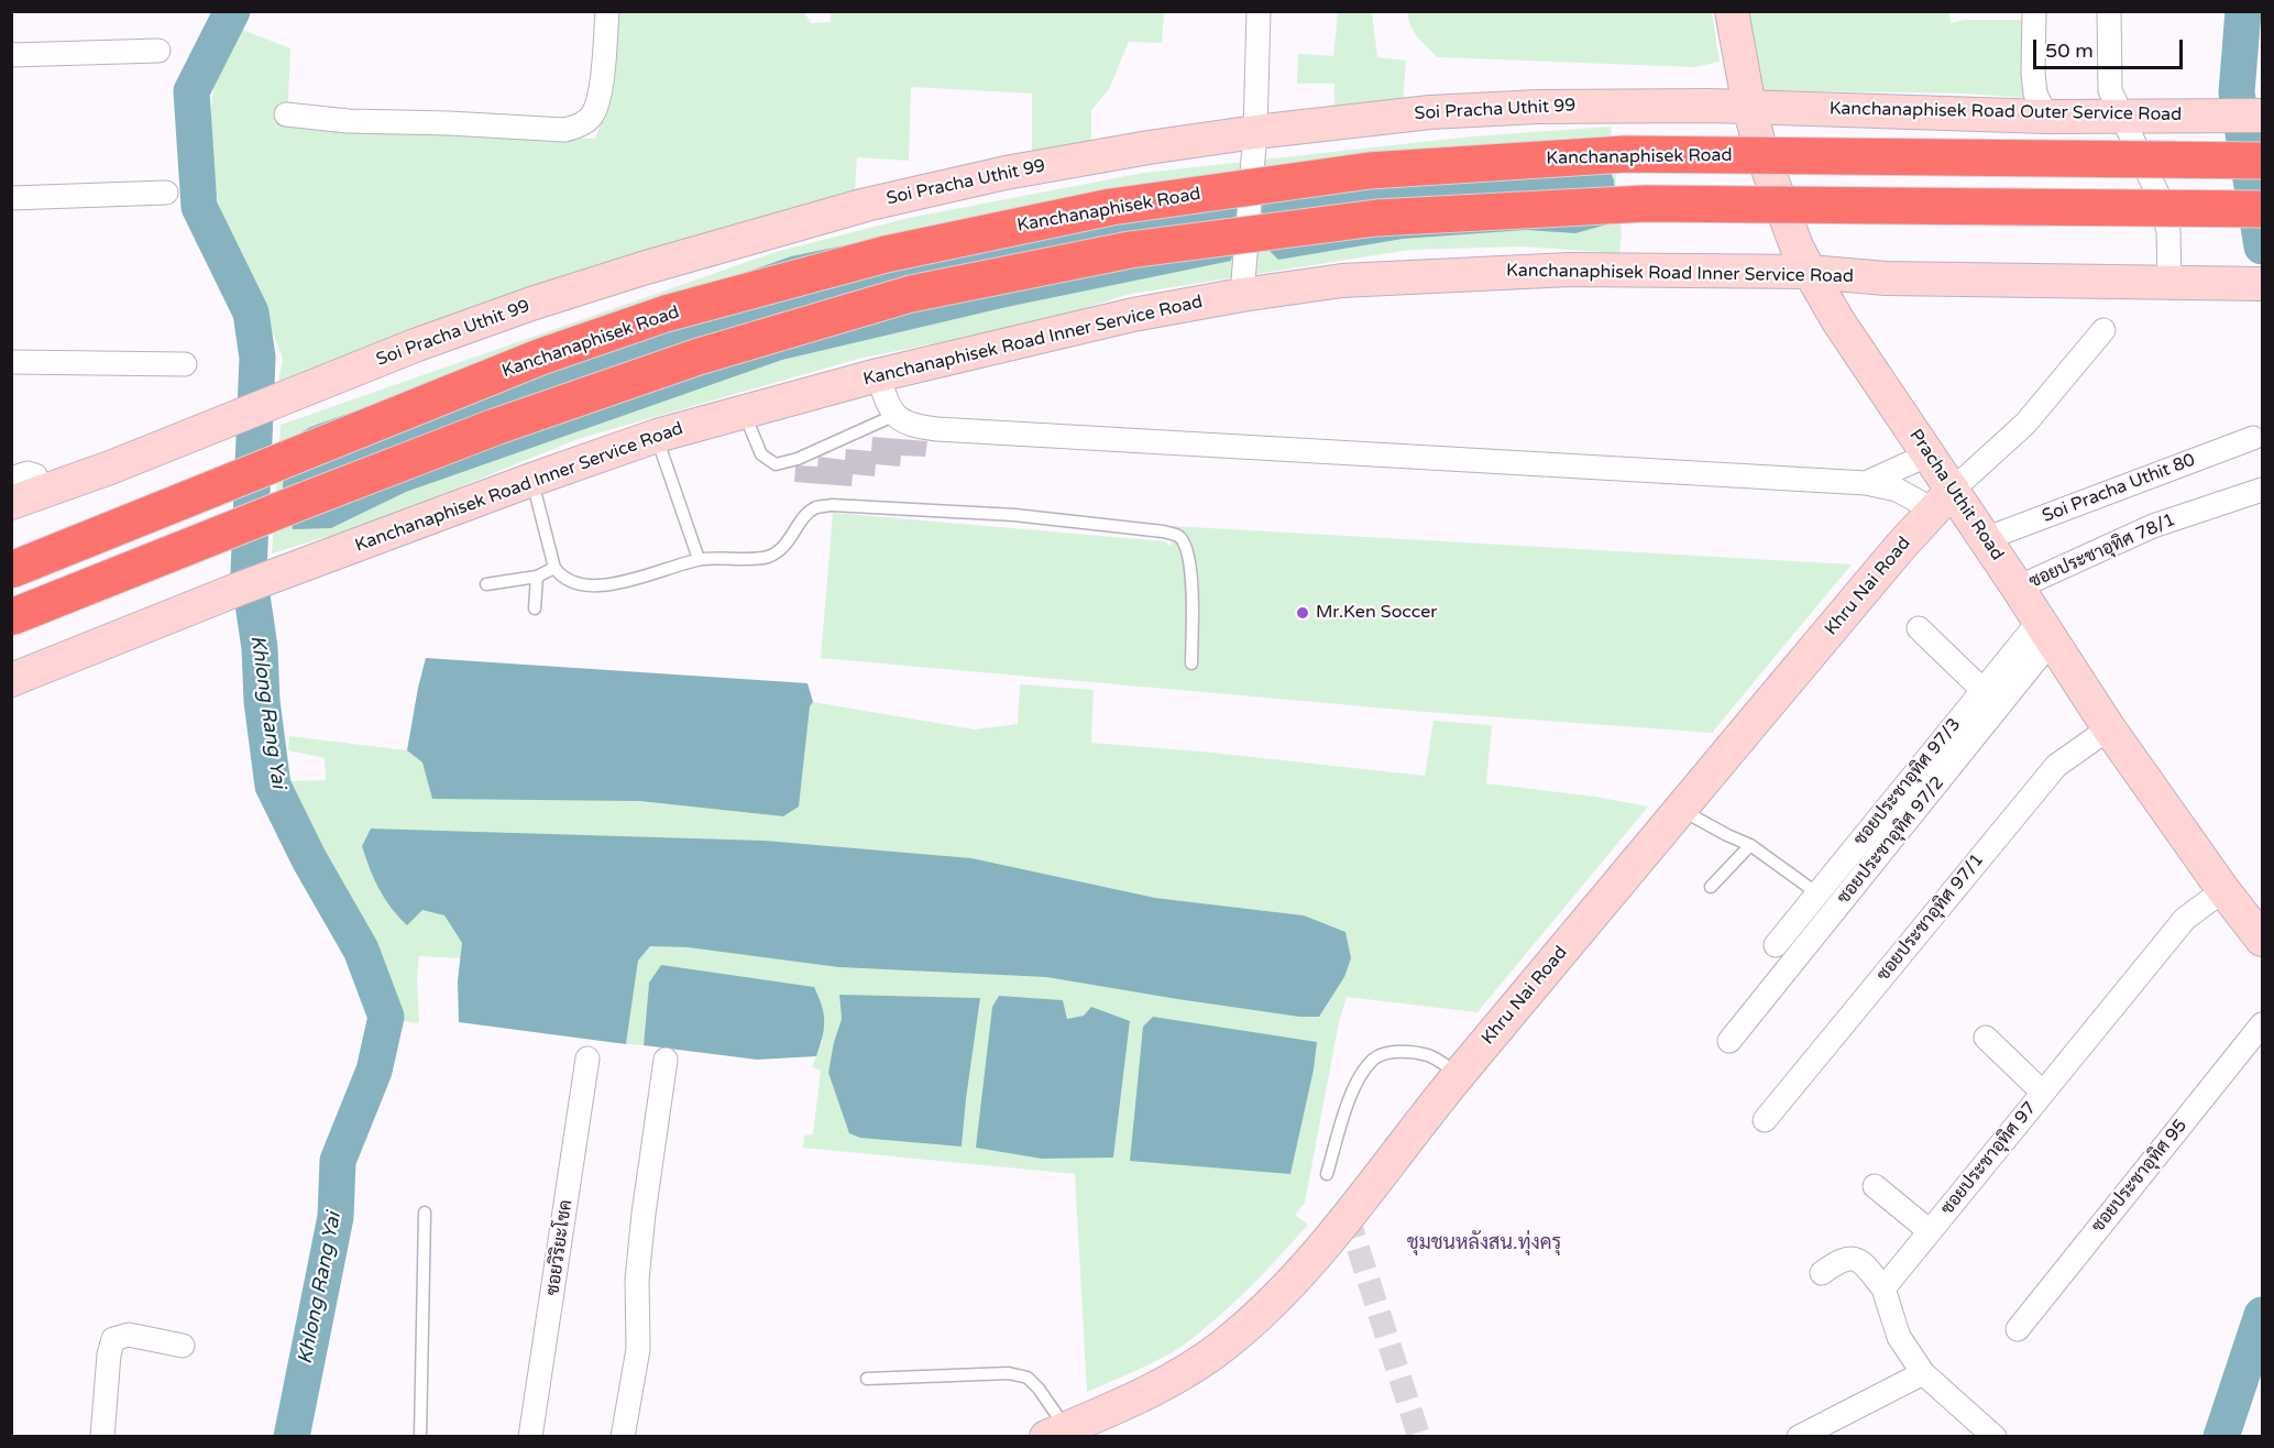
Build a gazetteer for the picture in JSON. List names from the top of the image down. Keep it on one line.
{"streets":{"highway":["Kanchanaphisek Road"],"main road":["Soi Pracha Uthit 99","Kanchanaphisek Road Outer Service Road","Kanchanaphisek Road Inner Service Road","Pracha Uthit Road","Khru Nai Road"],"street":["Soi Pracha Uthit 80","ซอยประชาอุทิศ 78/1","ซอยประชาอุทิศ 97/3","ซอยประชาอุทิศ 97/2","ซอยประชาอุทิศ 97/1","ซอยประชาอุทิศ 97","ซอยประชาอุทิศ 95","ซอยวิริยะโชค"]},"crossings":[["Soi Pracha Uthit 99","Kanchanaphisek Road Outer Service Road"],["Soi Pracha Uthit 99","Pracha Uthit Road"],["Kanchanaphisek Road Outer Service Road","Pracha Uthit Road"],["Kanchanaphisek Road Inner Service Road","Pracha Uthit Road"],["Soi Pracha Uthit 80","Pracha Uthit Road"],["Pracha Uthit Road","ซอยประชาอุทิศ 78/1"],["Pracha Uthit Road","Khru Nai Road"],["Pracha Uthit Road","ซอยประชาอุทิศ 97/3"],["Pracha Uthit Road","ซอยประชาอุทิศ 97/2"],["Pracha Uthit Road","ซอยประชาอุทิศ 97/1"],["Pracha Uthit Road","ซอยประชาอุทิศ 97"],["ซอยประชาอุทิศ 97/3","ซอยประชาอุทิศ 97/2"]],"districts":["ชุมชนหลังสน.ทุ่งครุ"],"water":["Khlong Rang Yai"],"places":["Mr.Ken Soccer"],"scale_bar":"50 m"}
